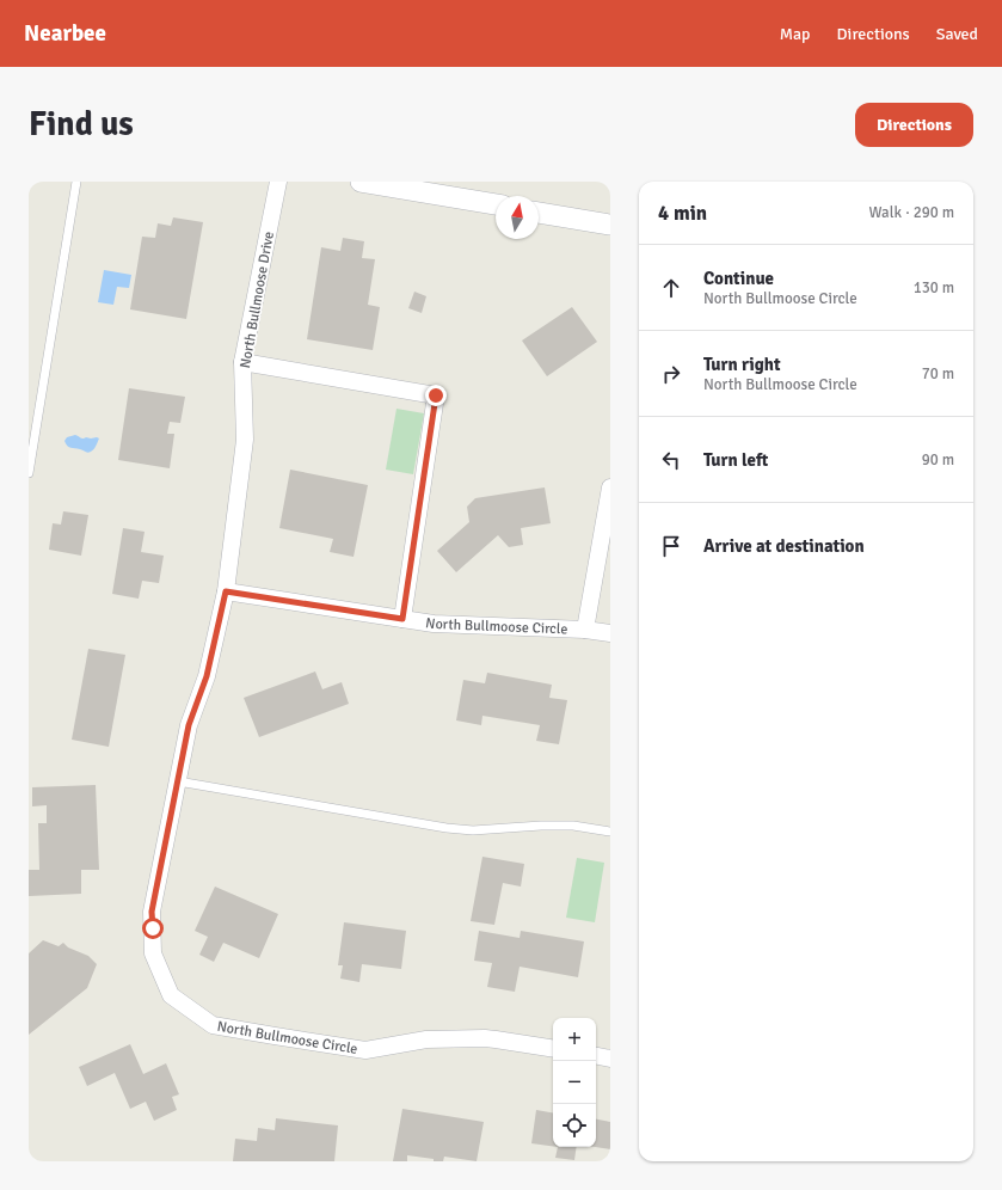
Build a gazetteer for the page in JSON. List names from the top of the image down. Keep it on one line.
{"streets":{"street":["North Bullmoose Drive","North Bullmoose Circle"]},"crossings":[["North Bullmoose Drive","North Bullmoose Circle"]],"north":"top","page":{"header":"Nearbee","nav":["Map","Directions","Saved"],"buttons":"Directions","title":"Find us","heading":["4 min","Walk · 290 m"],"list":[["Continue","North Bullmoose Circle","130 m"],["Turn right","North Bullmoose Circle","70 m"],["Turn left","90 m"],"Arrive at destination"],"map_buttons":["+","−"]}}
